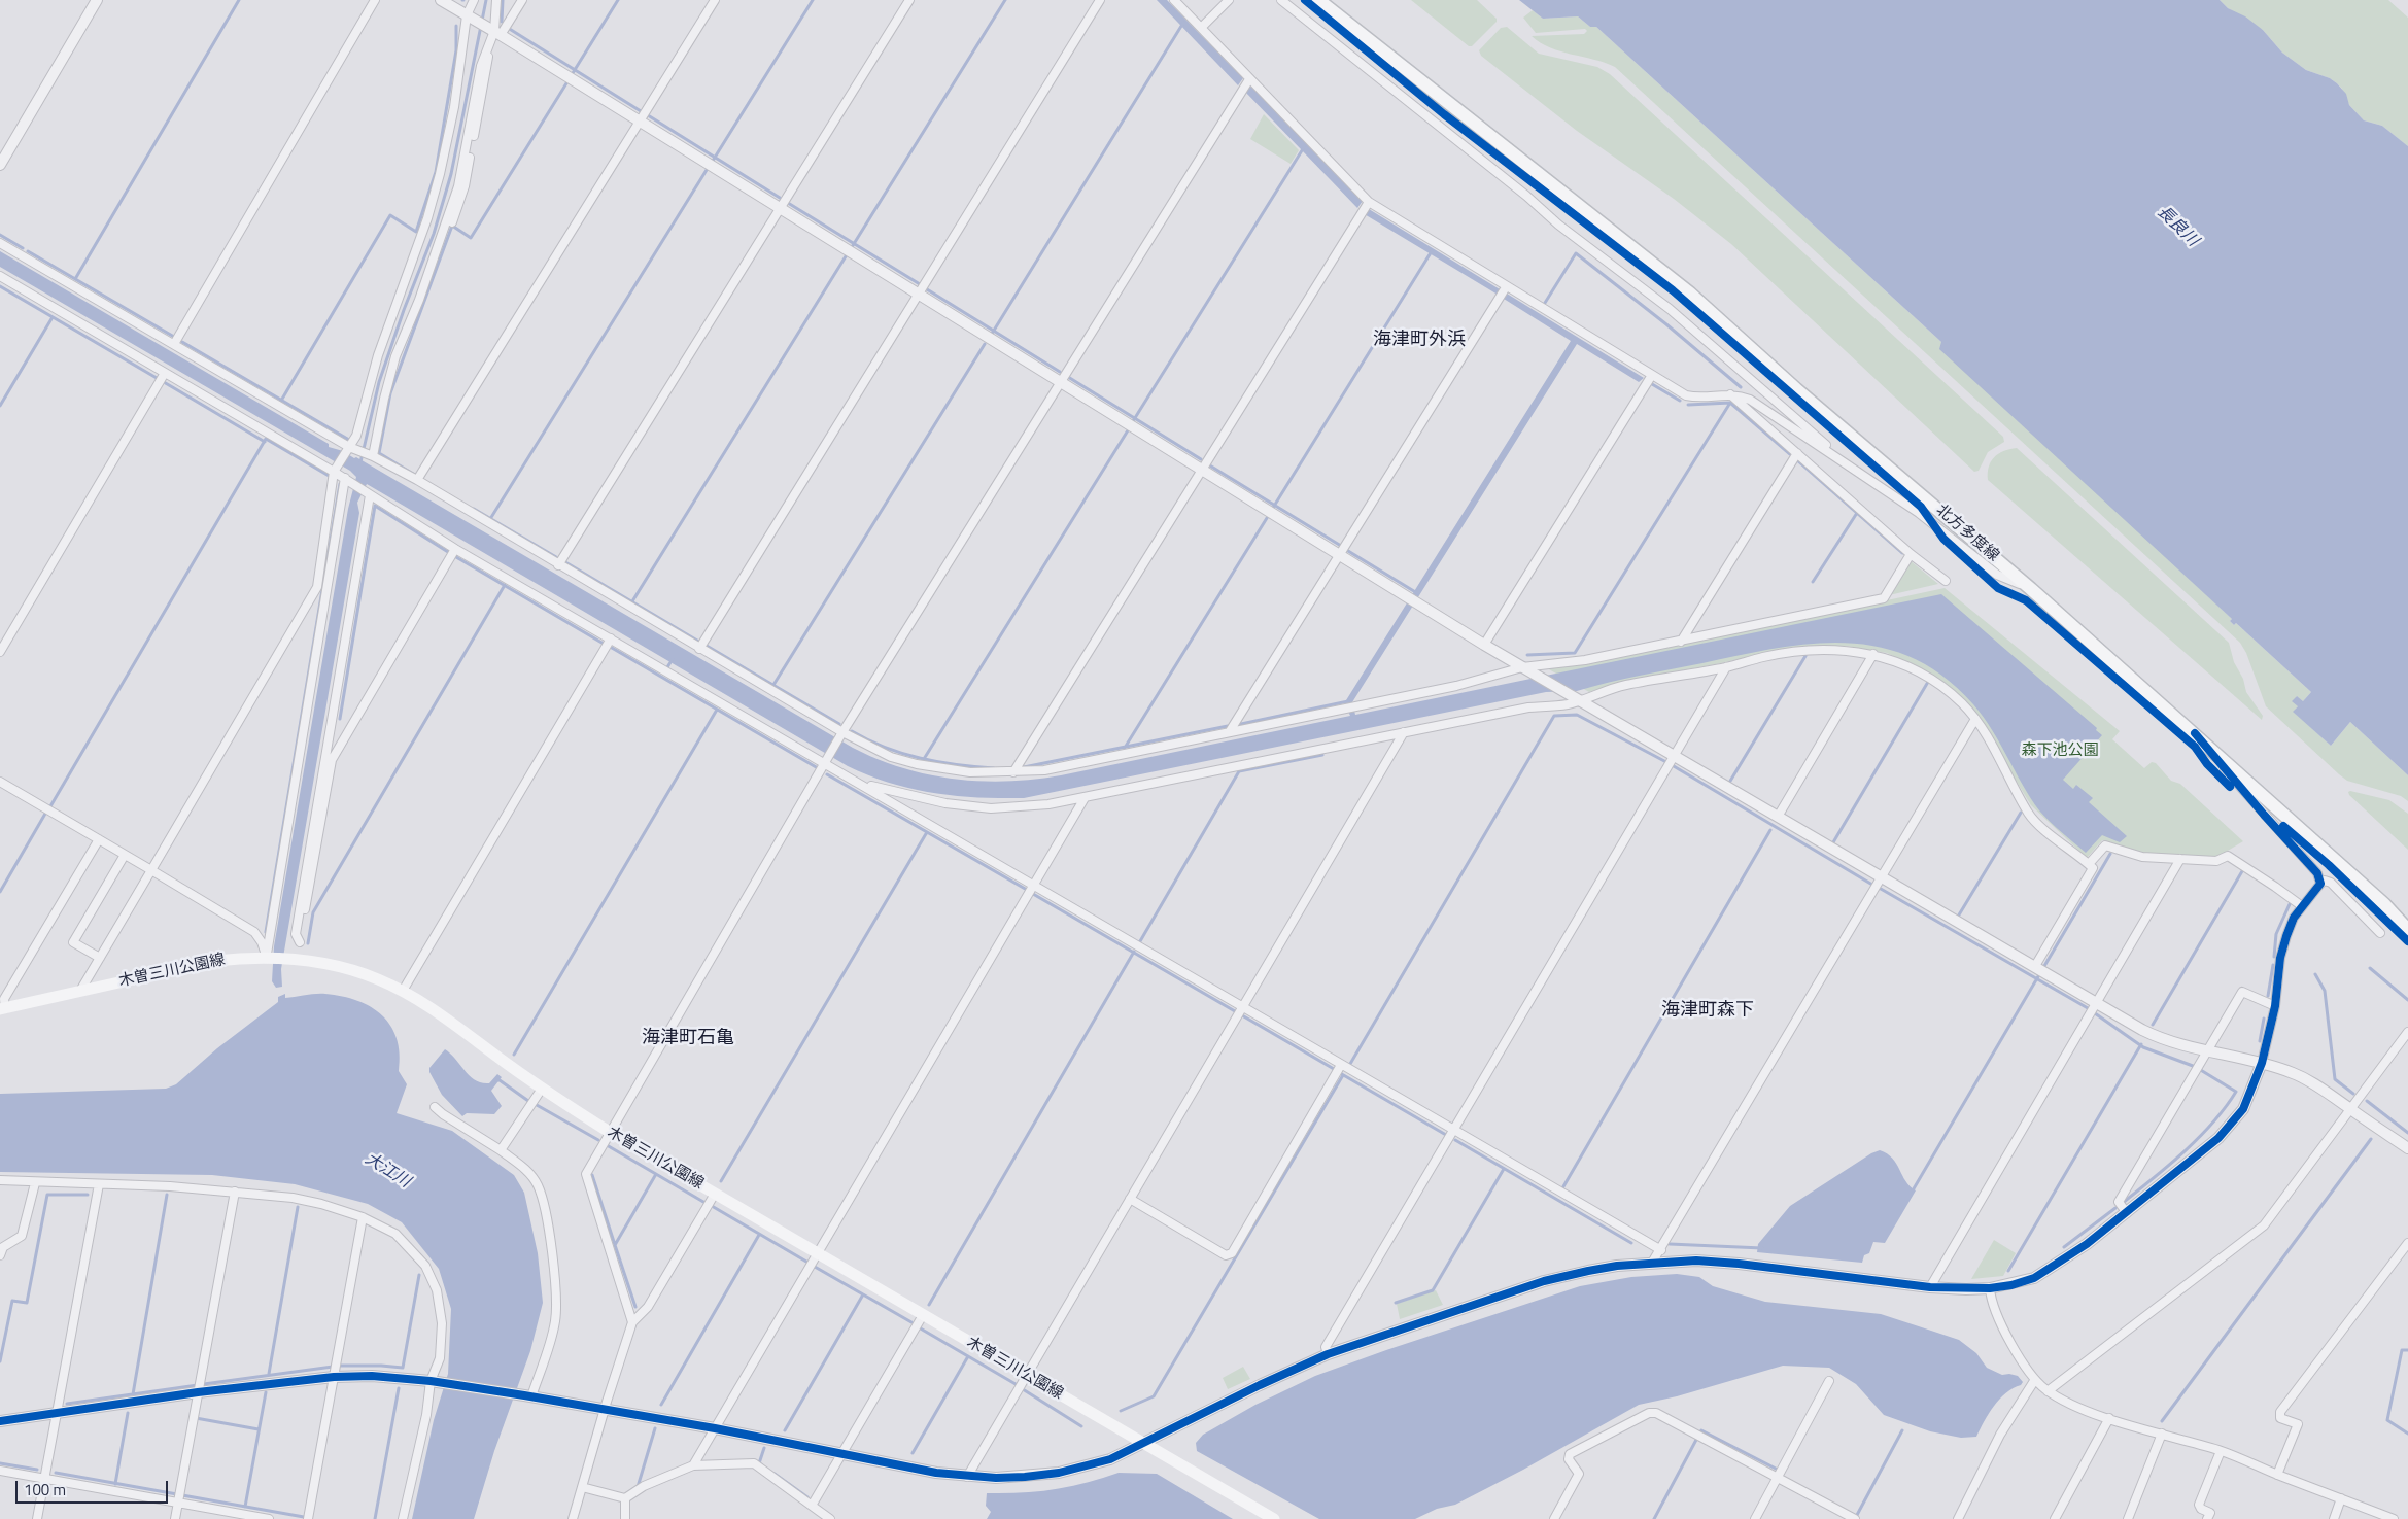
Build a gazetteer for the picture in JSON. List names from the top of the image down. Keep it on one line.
{"streets":{"main road":["北方多度線","木曽三川公園線"]},"districts":["海津町外浜","海津町森下","海津町石亀"],"water":["長良川","大江川"],"parks":["森下池公園"],"scale_bar":"100 m"}
